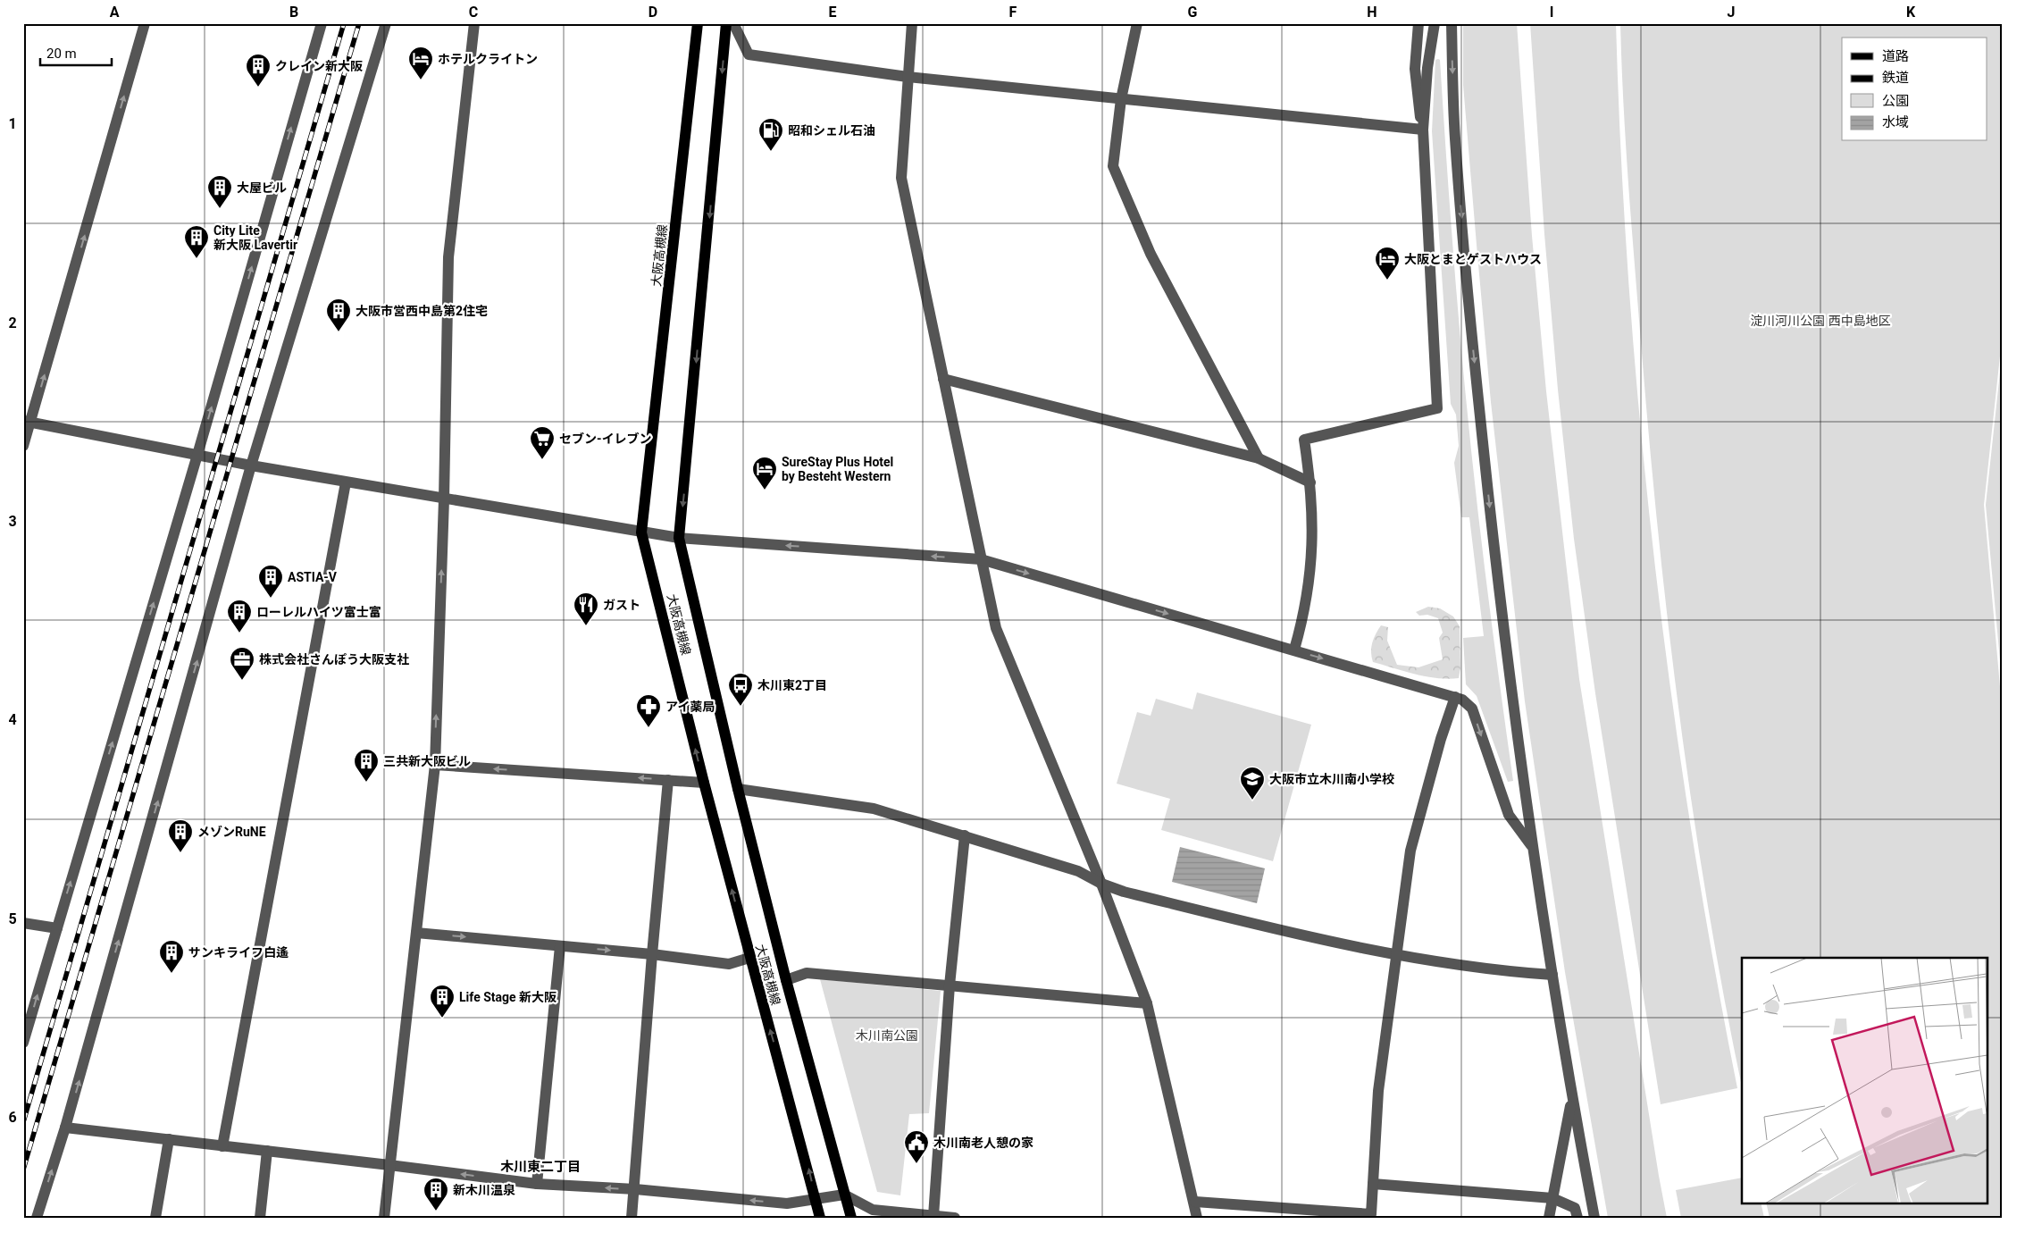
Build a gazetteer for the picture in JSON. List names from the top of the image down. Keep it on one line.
{"streets":{"main road":["大阪高槻線"]},"districts":["木川東二丁目"],"parks":["淀川河川公園 西中島地区","木川南公園"],"places":{"hotel":["ホテルクライトン","大阪とまとゲストハウス","SureStay Plus Hotel by Besteht Western"],"building":["クレイン新大阪","大屋ビル","City Lite 新大阪 Lavertir","大阪市営西中島第2住宅","ASTIA-V","ローレルハイツ富士富","三共新大阪ビル","メゾンRuNE","サンキライフ白遙","Life Stage 新大阪","新木川温泉"],"fuel station":["昭和シェル石油"],"supermarket":["セブン-イレブン"],"restaurant":["ガスト"],"office":["株式会社さんぽう大阪支社"],"bus stop":["木川東2丁目"],"pharmacy":["アイ薬局"],"school or university":["大阪市立木川南小学校"],"public building":["木川南老人憩の家"]},"legend":["道路","鉄道","公園","水域"],"scale_bar":"20 m","grid":{"columns":["A","B","C","D","E","F","G","H","I","J","K"],"rows":["1","2","3","4","5","6"]}}
